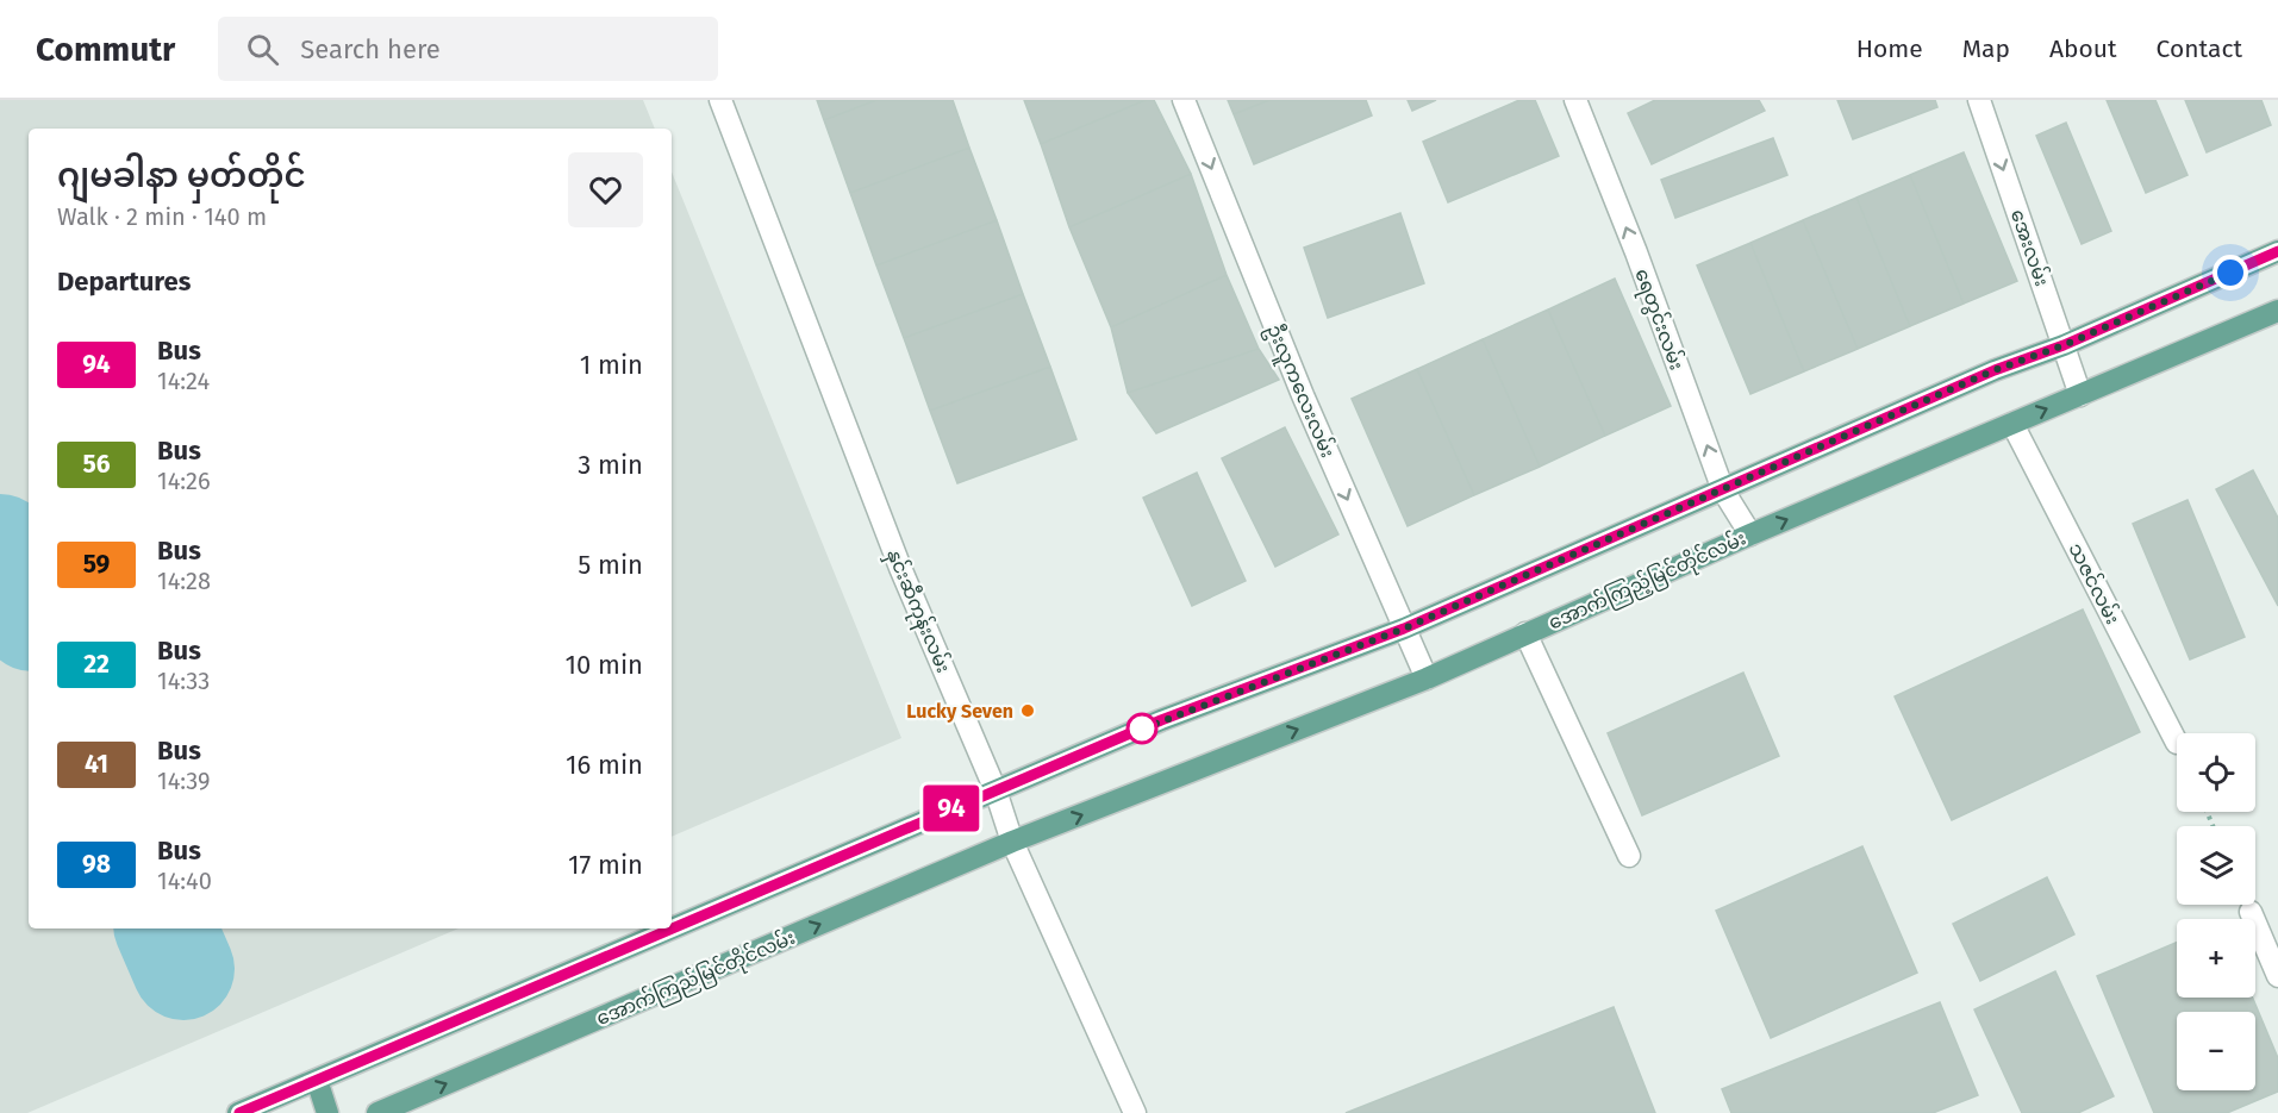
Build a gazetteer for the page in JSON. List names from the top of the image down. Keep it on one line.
{"streets":{"main road":["အောက်ကြည့်မြင်တိုင်လမ်း","အောက်ကြည်မြင်တိုင်လမ်း"],"street":["အေးလမ်း","ရေတွင်းလမ်း","ဦးလူကလေးလမ်း","သဇင်လမ်း","နှင်းဆီကုန်းလမ်း"]},"crossings":[["အေးလမ်း","အောက်ကြည့်မြင်တိုင်လမ်း"],["ရေတွင်းလမ်း","အောက်ကြည့်မြင်တိုင်လမ်း"],["ဦးလူကလေးလမ်း","အောက်ကြည့်မြင်တိုင်လမ်း"],["အောက်ကြည့်မြင်တိုင်လမ်း","သဇင်လမ်း"],["အောက်ကြည့်မြင်တိုင်လမ်း","နှင်းဆီကုန်းလမ်း"],["အောက်ကြည့်မြင်တိုင်လမ်း","အောက်ကြည်မြင်တိုင်လမ်း"],["နှင်းဆီကုန်းလမ်း","အောက်ကြည်မြင်တိုင်လမ်း"]],"one_way":["အေးလမ်း","ရေတွင်းလမ်း","ဦးလူကလေးလမ်း"],"places":["Lucky Seven"],"lines":["bus line 94"],"page":{"header":"Commutr","search":"Search here","nav":["Home","Map","About","Contact"],"on_map":"94","heading":[["ဂျမခါနာ မှတ်တိုင်","Walk · 2 min · 140 m"],"Departures"],"list":[{"mark":"94","name":"Bus","note":"14:24","value":"1 min"},{"mark":"56","name":"Bus","note":"14:26","value":"3 min"},{"mark":"59","name":"Bus","note":"14:28","value":"5 min"},{"mark":"22","name":"Bus","note":"14:33","value":"10 min"},{"mark":"41","name":"Bus","note":"14:39","value":"16 min"},{"mark":"98","name":"Bus","note":"14:40","value":"17 min"}],"map_buttons":["+","−"]}}
